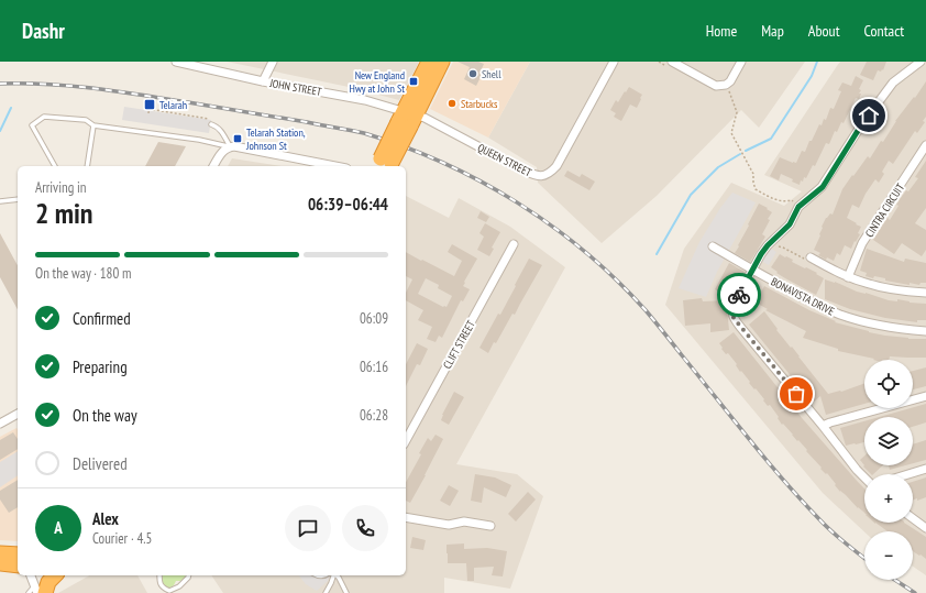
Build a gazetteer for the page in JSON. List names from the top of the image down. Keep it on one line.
{"streets":{"street":["JOHN STREET","QUEEN STREET","CINTRA CIRCUIT","BONAVISTA DRIVE","CLIFT STREET"]},"crossings":[["JOHN STREET","QUEEN STREET"]],"places":{"other":["Shell","Starbucks"],"transit":["New England Hwy at John St","Telarah","Telarah Station, Johnson St"]},"page":{"header":"Dashr","nav":["Home","Map","About","Contact"],"heading":["2 min","Arriving in","06:39–06:44"],"panel":["Alex","Courier · 4.5"],"bar":"On the way · 180 m","list":[["Confirmed","06:09"],["Preparing","06:16"],["On the way","06:28"],"Delivered"],"map_buttons":["+","−"],"round":"A"}}
